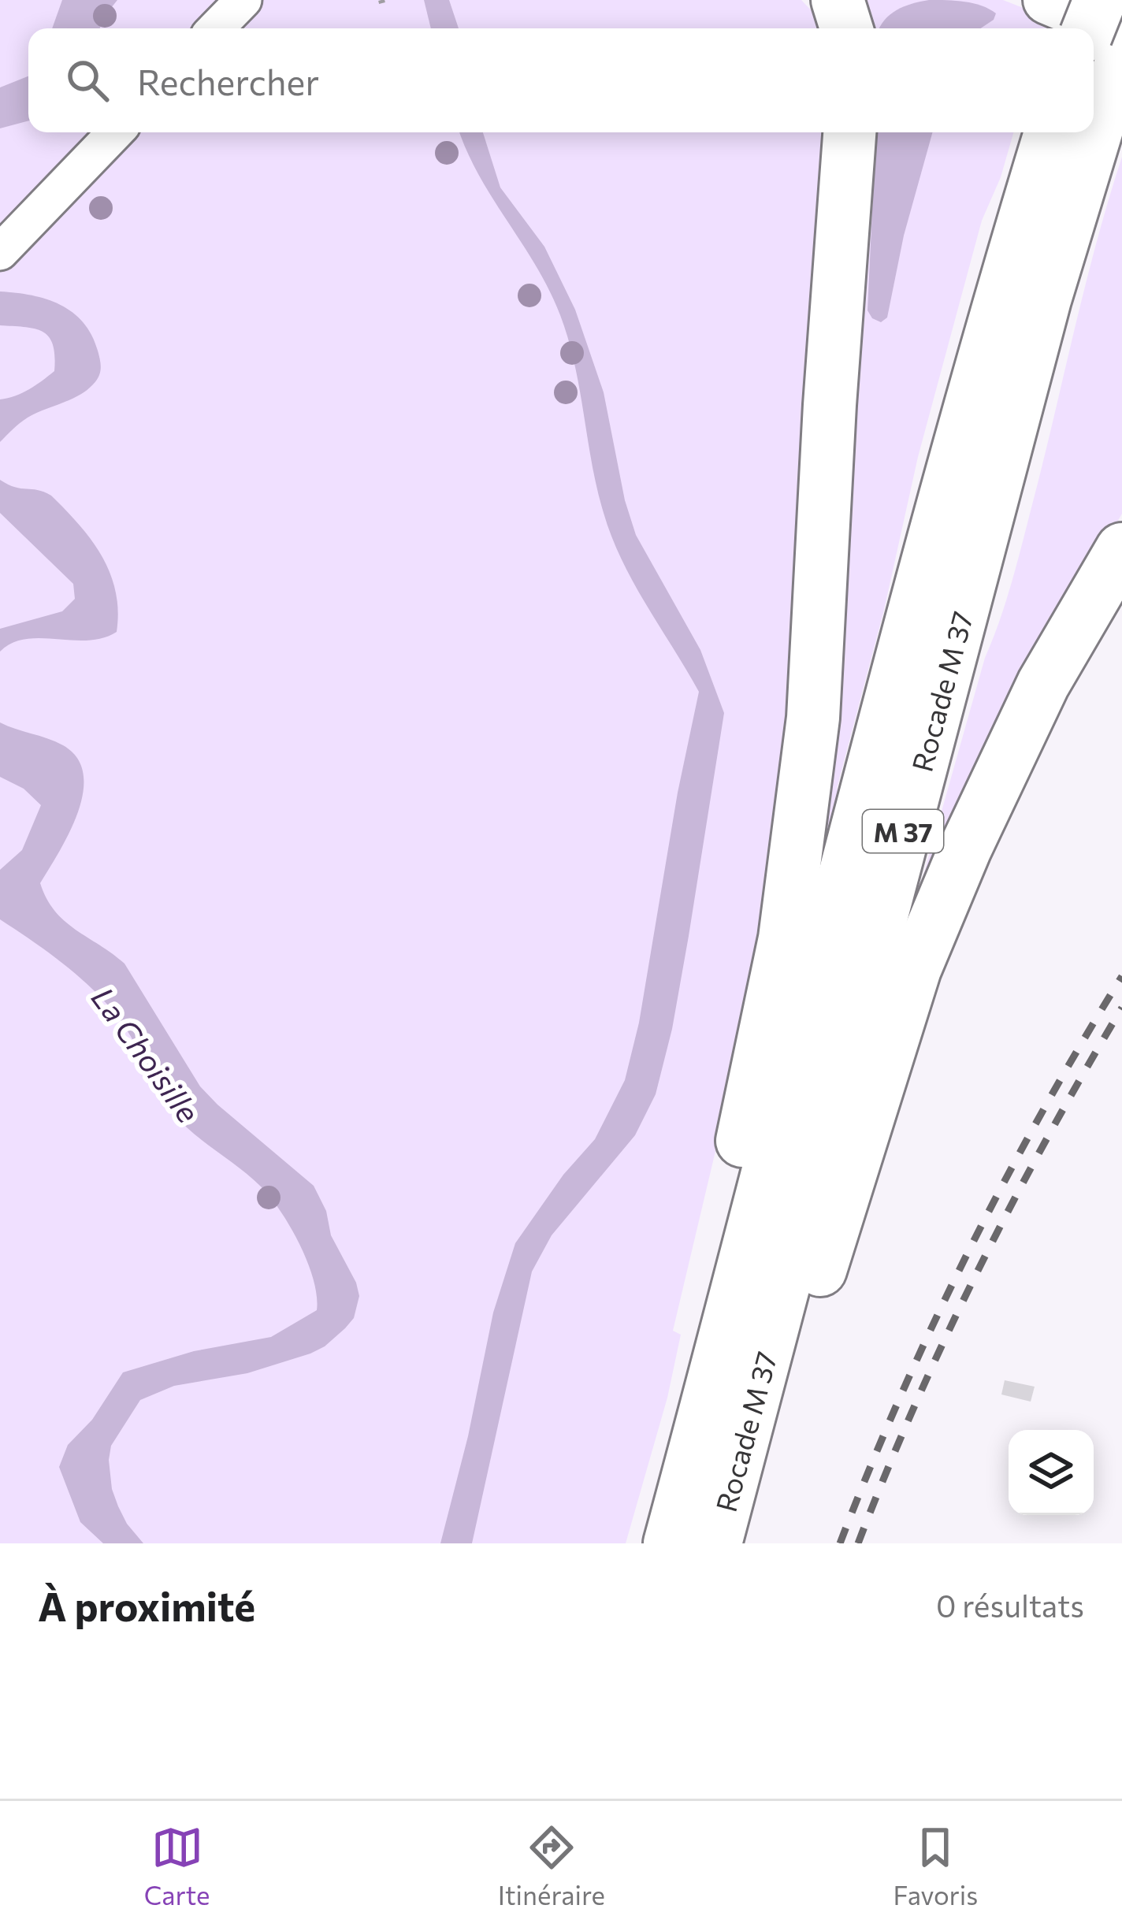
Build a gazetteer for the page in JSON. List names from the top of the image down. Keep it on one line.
{"streets":{"highway":["Rocade M 37","M 37"]},"water":["La Choisille"],"page":{"search":"Rechercher","heading":["À proximité","0 résultats"],"nav":["Carte","Itinéraire","Favoris"]}}
